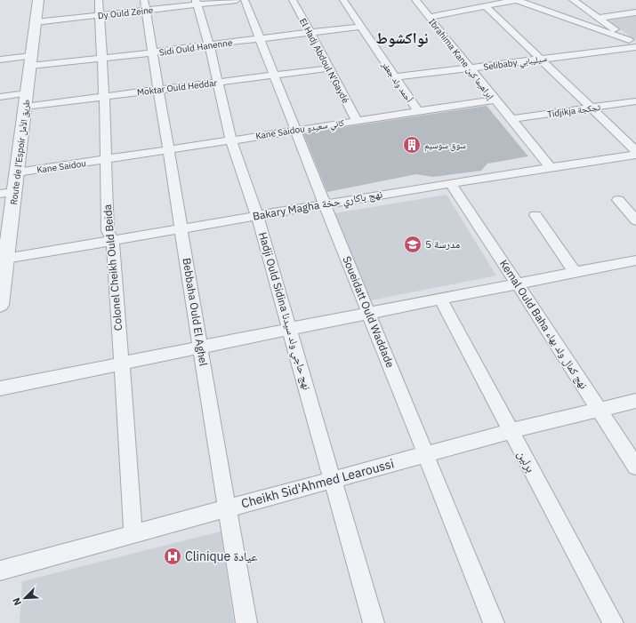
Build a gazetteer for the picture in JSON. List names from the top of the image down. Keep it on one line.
{"streets":{"street":["Dy Ould Zeine","Sidi Ould Hanenne","Ibrahima Kane إبراهيما كين","El Hadj Abdoul N'Gaydé","Selibaby سيليبابي","أحمد ولد جعفر","Moktar Ould Heddar","Tidjikja تجكجة","Kane Saidou كاني سعيدو","Route de l’Espoir طريق الأمل","Kane Saidou","Bakary Magha نهج باكاري حخة","Colonel Cheikh Ould Beida","Hadji Ould Sidina نهج حاجي ولد سيدنا","Bebbaha Ould El Aghel","Soueidatt Ould Waddade","Kemal Ould Baha نهج كمال ولد بهاء","برلين","Cheikh Sid'Ahmed Learoussi"]},"crossings":[["Dy Ould Zeine","Route de l’Espoir طريق الأمل"],["Dy Ould Zeine","Colonel Cheikh Ould Beida"],["Dy Ould Zeine","Hadji Ould Sidina نهج حاجي ولد سيدنا"],["Dy Ould Zeine","Bebbaha Ould El Aghel"],["Sidi Ould Hanenne","El Hadj Abdoul N'Gaydé"],["Sidi Ould Hanenne","أحمد ولد جعفر"],["Sidi Ould Hanenne","Route de l’Espoir طريق الأمل"],["Sidi Ould Hanenne","Colonel Cheikh Ould Beida"],["Sidi Ould Hanenne","Hadji Ould Sidina نهج حاجي ولد سيدنا"],["Sidi Ould Hanenne","Bebbaha Ould El Aghel"],["Sidi Ould Hanenne","Soueidatt Ould Waddade"],["Ibrahima Kane إبراهيما كين","Selibaby سيليبابي"],["Ibrahima Kane إبراهيما كين","Tidjikja تجكجة"],["Ibrahima Kane إبراهيما كين","Kane Saidou كاني سعيدو"],["Ibrahima Kane إبراهيما كين","Bakary Magha نهج باكاري حخة"],["El Hadj Abdoul N'Gaydé","Moktar Ould Heddar"],["El Hadj Abdoul N'Gaydé","Kane Saidou كاني سعيدو"],["Selibaby سيليبابي","أحمد ولد جعفر"],["أحمد ولد جعفر","Kane Saidou كاني سعيدو"],["Moktar Ould Heddar","Route de l’Espoir طريق الأمل"],["Moktar Ould Heddar","Colonel Cheikh Ould Beida"],["Moktar Ould Heddar","Hadji Ould Sidina نهج حاجي ولد سيدنا"],["Moktar Ould Heddar","Bebbaha Ould El Aghel"],["Moktar Ould Heddar","Soueidatt Ould Waddade"],["Kane Saidou كاني سعيدو","Kane Saidou"],["Kane Saidou كاني سعيدو","Colonel Cheikh Ould Beida"],["Kane Saidou كاني سعيدو","Hadji Ould Sidina نهج حاجي ولد سيدنا"],["Kane Saidou كاني سعيدو","Bebbaha Ould El Aghel"],["Kane Saidou كاني سعيدو","Soueidatt Ould Waddade"],["Route de l’Espoir طريق الأمل","Kane Saidou"],["Route de l’Espoir طريق الأمل","Bakary Magha نهج باكاري حخة"],["Kane Saidou","Colonel Cheikh Ould Beida"],["Bakary Magha نهج باكاري حخة","Colonel Cheikh Ould Beida"],["Bakary Magha نهج باكاري حخة","Hadji Ould Sidina نهج حاجي ولد سيدنا"],["Bakary Magha نهج باكاري حخة","Bebbaha Ould El Aghel"],["Bakary Magha نهج باكاري حخة","Soueidatt Ould Waddade"],["Bakary Magha نهج باكاري حخة","Kemal Ould Baha نهج كمال ولد بهاء"],["Colonel Cheikh Ould Beida","Cheikh Sid'Ahmed Learoussi"],["Hadji Ould Sidina نهج حاجي ولد سيدنا","Cheikh Sid'Ahmed Learoussi"],["Bebbaha Ould El Aghel","Cheikh Sid'Ahmed Learoussi"],["Soueidatt Ould Waddade","Cheikh Sid'Ahmed Learoussi"],["Kemal Ould Baha نهج كمال ولد بهاء","Cheikh Sid'Ahmed Learoussi"],["برلين","Cheikh Sid'Ahmed Learoussi"]],"districts":["نواكشوط"],"places":{"building":["سوق سوسيم"],"school or university":["مدرسة 5"],"hospital":["Clinique عيادة"]},"north":"bottom left"}
